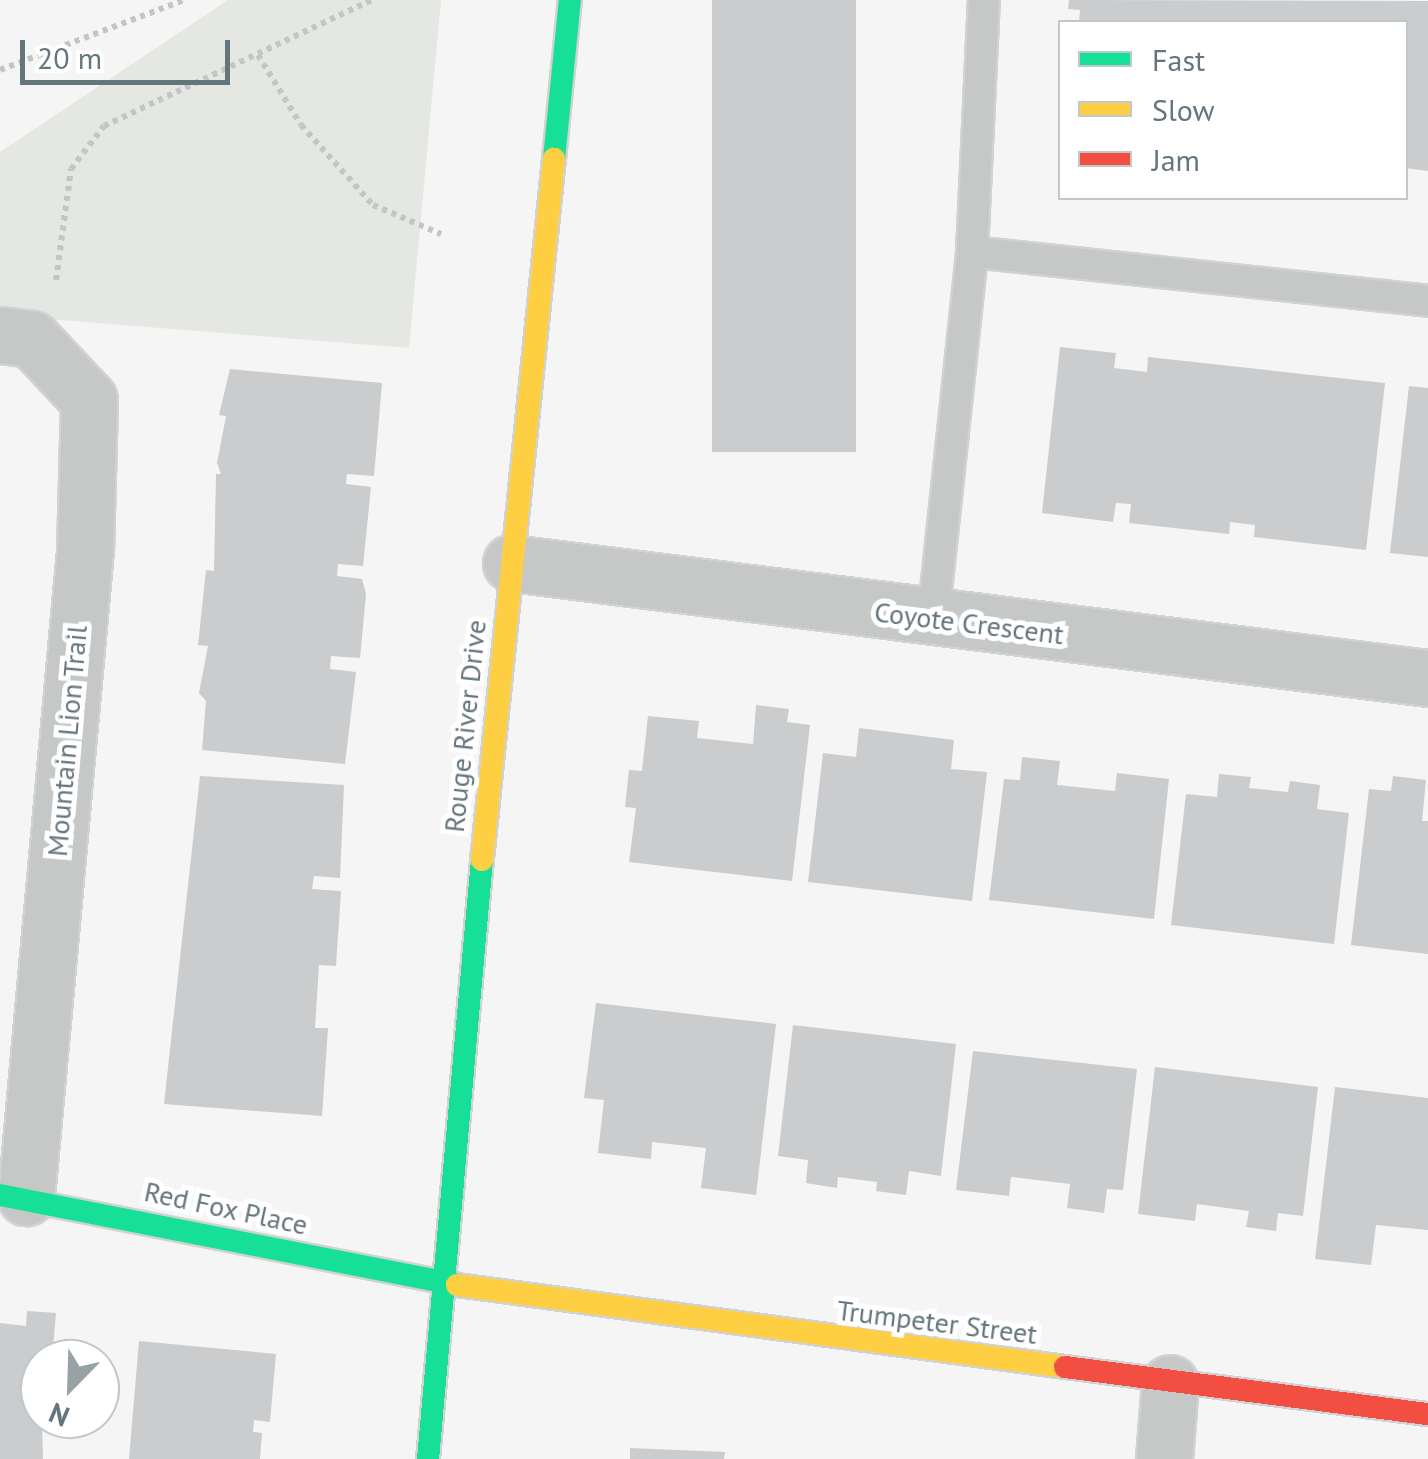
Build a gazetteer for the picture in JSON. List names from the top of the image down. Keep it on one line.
{"streets":{"street":["Coyote Crescent","Rouge River Drive","Mountain Lion Trail","Red Fox Place","Trumpeter Street"]},"crossings":[["Coyote Crescent","Rouge River Drive"],["Rouge River Drive","Red Fox Place"],["Rouge River Drive","Trumpeter Street"],["Mountain Lion Trail","Red Fox Place"],["Red Fox Place","Trumpeter Street"]],"legend":["Fast","Slow","Jam"],"scale_bar":"20 m","north":"bottom left"}
